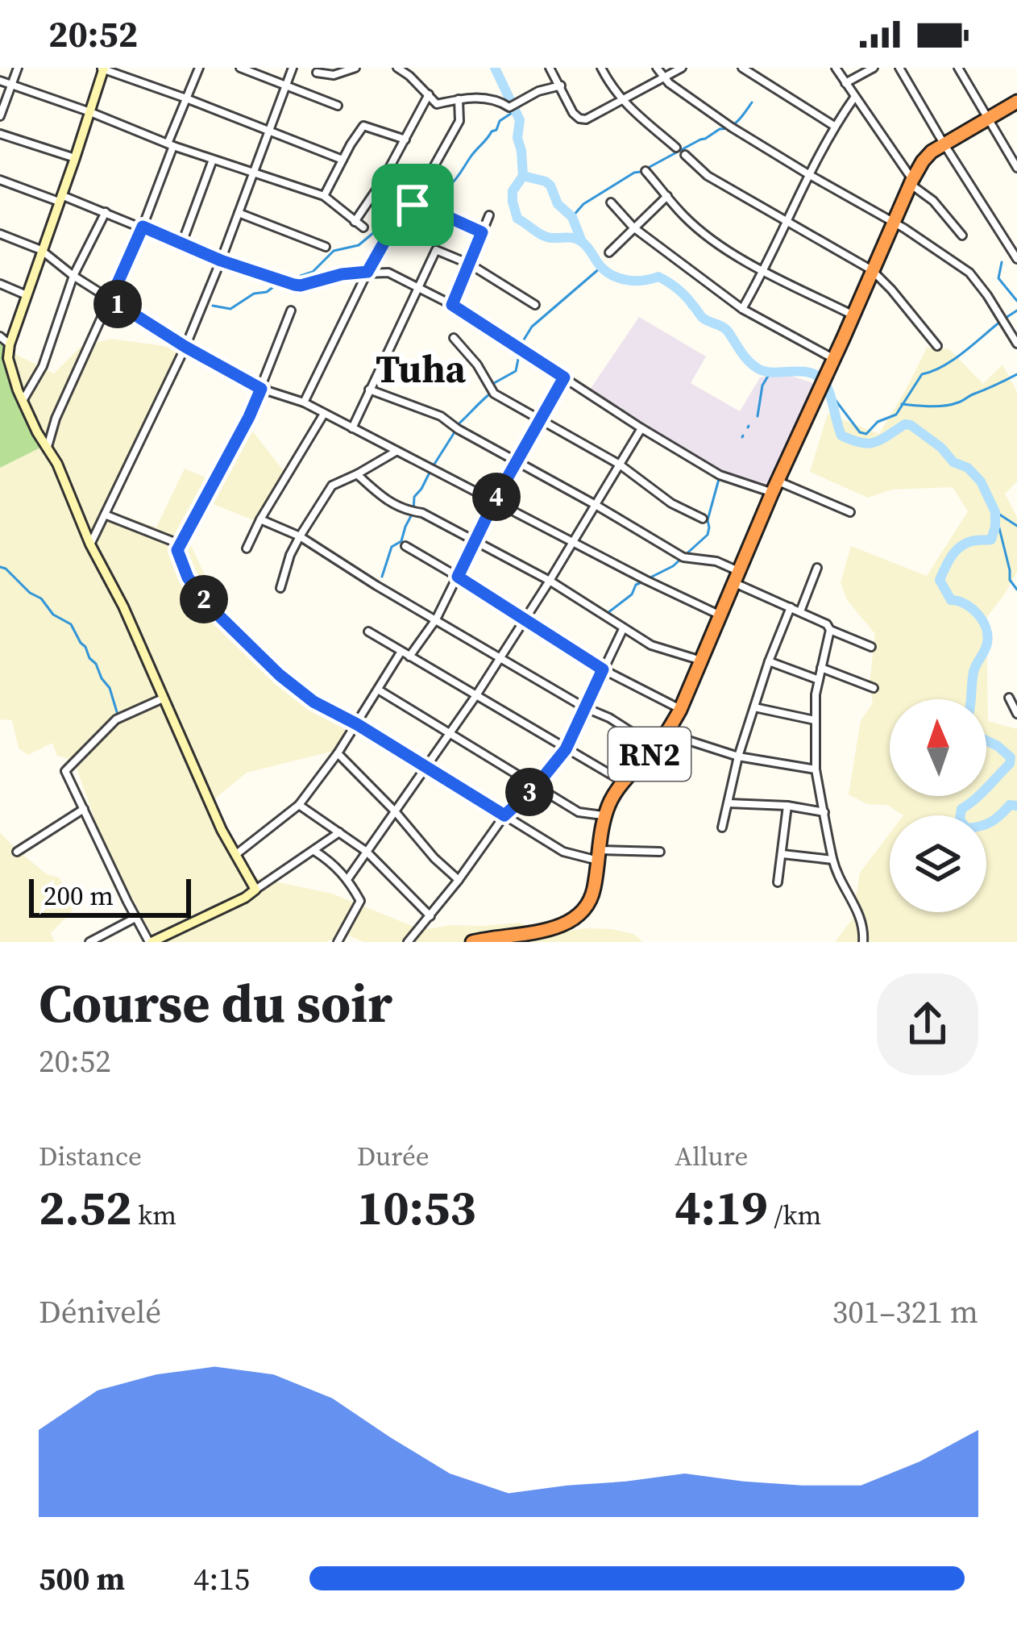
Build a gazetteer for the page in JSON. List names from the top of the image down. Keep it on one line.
{"streets":{"highway":["RN2"]},"districts":["Tuha"],"scale_bar":"200 m","north":"top","page":{"status":"20:52","pins":["1","4","2","3"],"scale":"200 m","heading":["Course du soir","20:52"],"stats":[["Distance","2.52 km"],["Durée","10:53"],["Allure","4:19 /km"]],"chart":["Dénivelé","301–321 m"],"list":[{"name":"500 m","note":"4:15"}]}}
